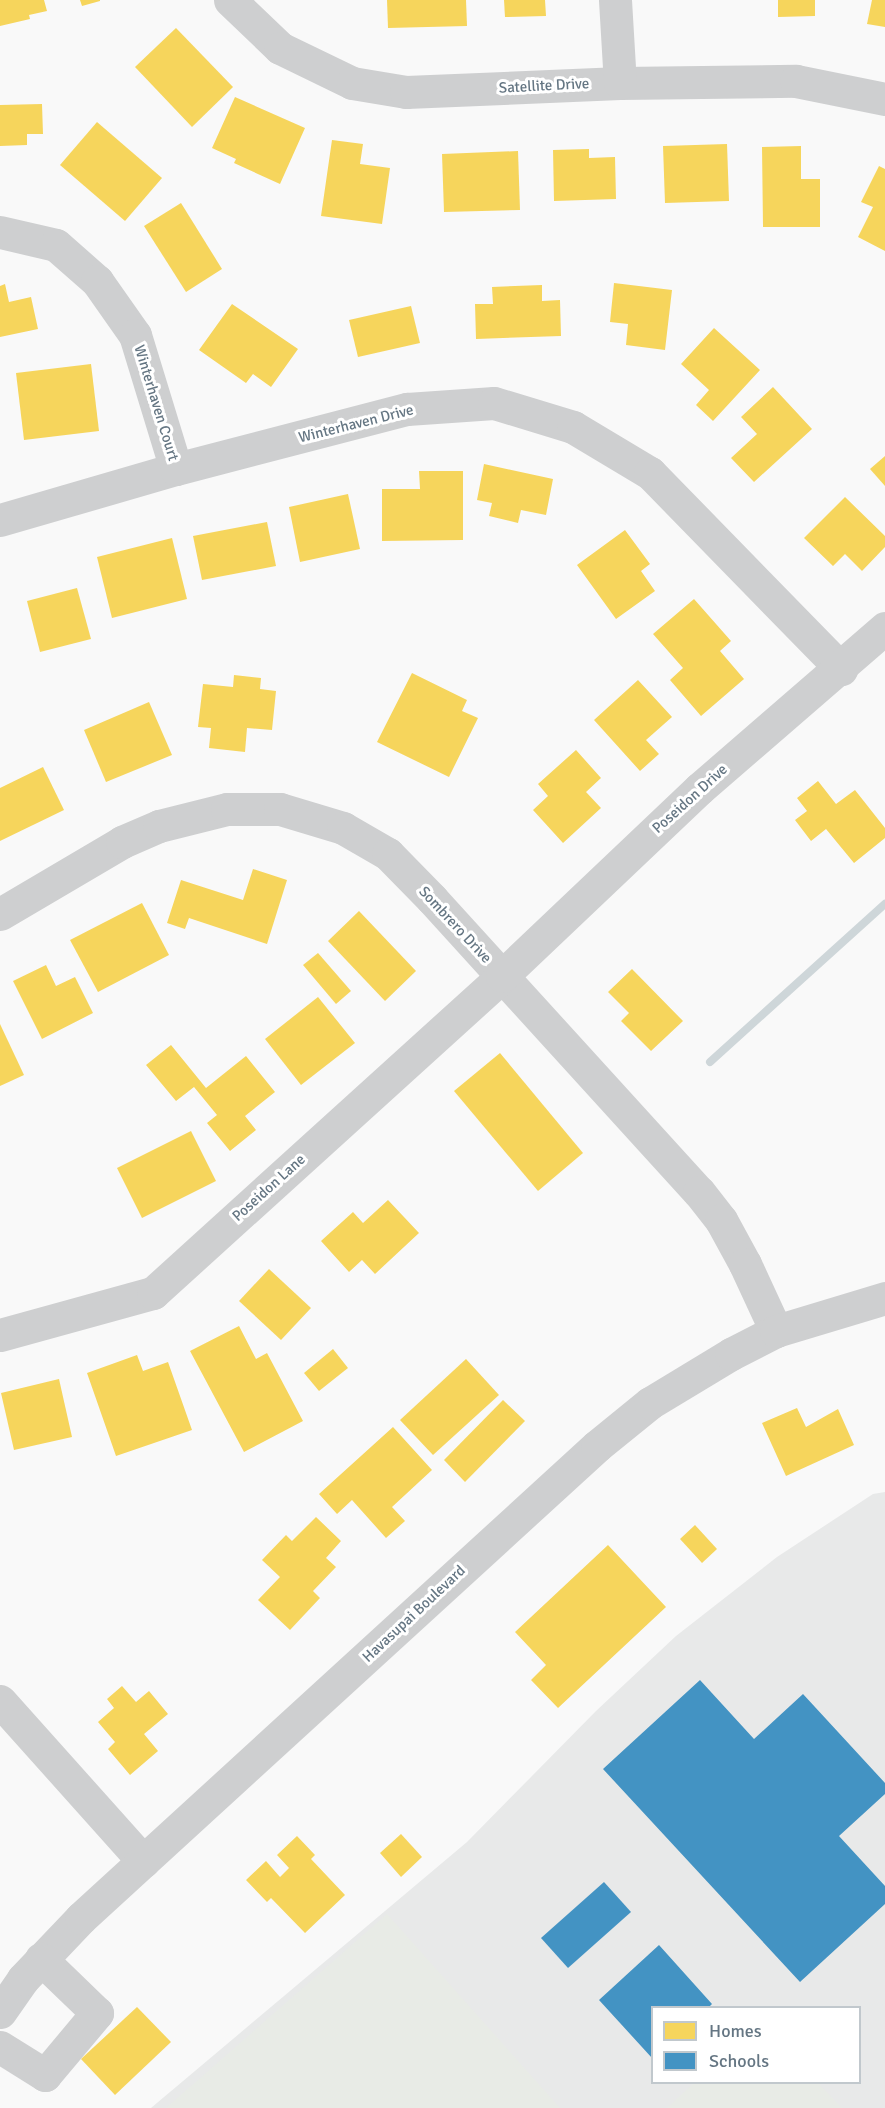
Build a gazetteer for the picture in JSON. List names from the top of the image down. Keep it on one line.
{"streets":{"street":["Satellite Drive","Winterhaven Court","Winterhaven Drive","Poseidon Drive","Sombrero Drive","Poseidon Lane","Havasupai Boulevard"]},"crossings":[["Winterhaven Court","Winterhaven Drive"],["Winterhaven Drive","Poseidon Drive"],["Poseidon Drive","Sombrero Drive"],["Poseidon Drive","Poseidon Lane"],["Sombrero Drive","Poseidon Lane"],["Sombrero Drive","Havasupai Boulevard"]],"legend":["Homes","Schools"]}
